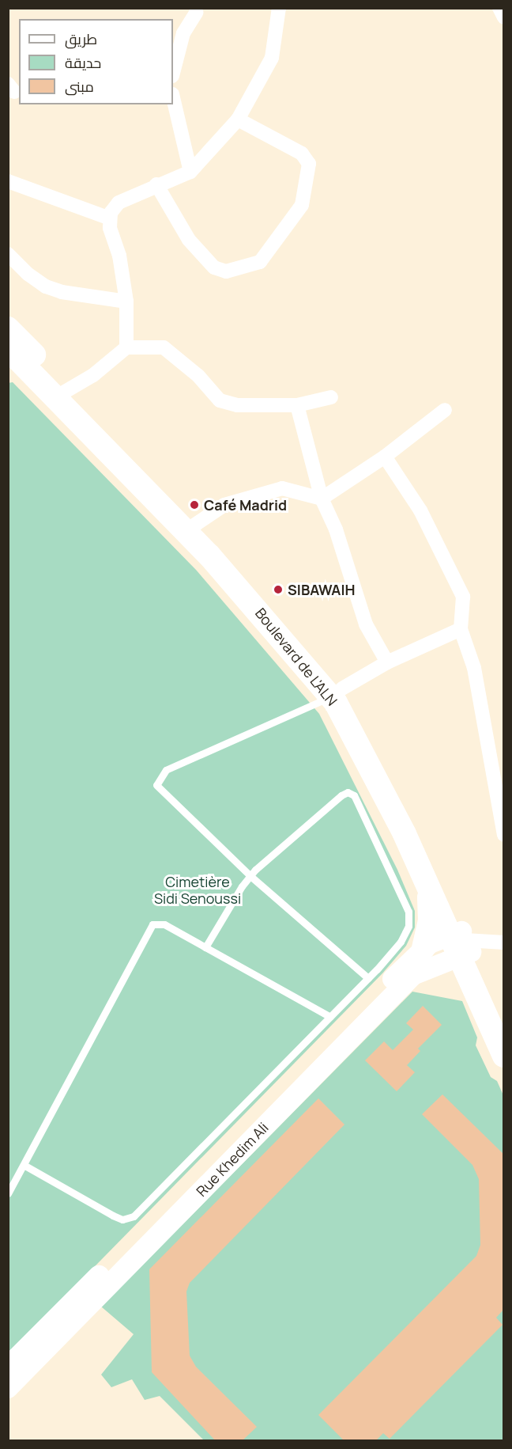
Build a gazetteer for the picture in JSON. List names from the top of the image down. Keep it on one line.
{"streets":{"main road":["Boulevard de L'ALN","Rue Khedim Ali"]},"crossings":[["Boulevard de L'ALN","Rue Khedim Ali"]],"parks":["Cimetière Sidi Senoussi"],"places":["Café Madrid","SIBAWAIH"],"legend":["طريق","حديقة","مبنى"]}
